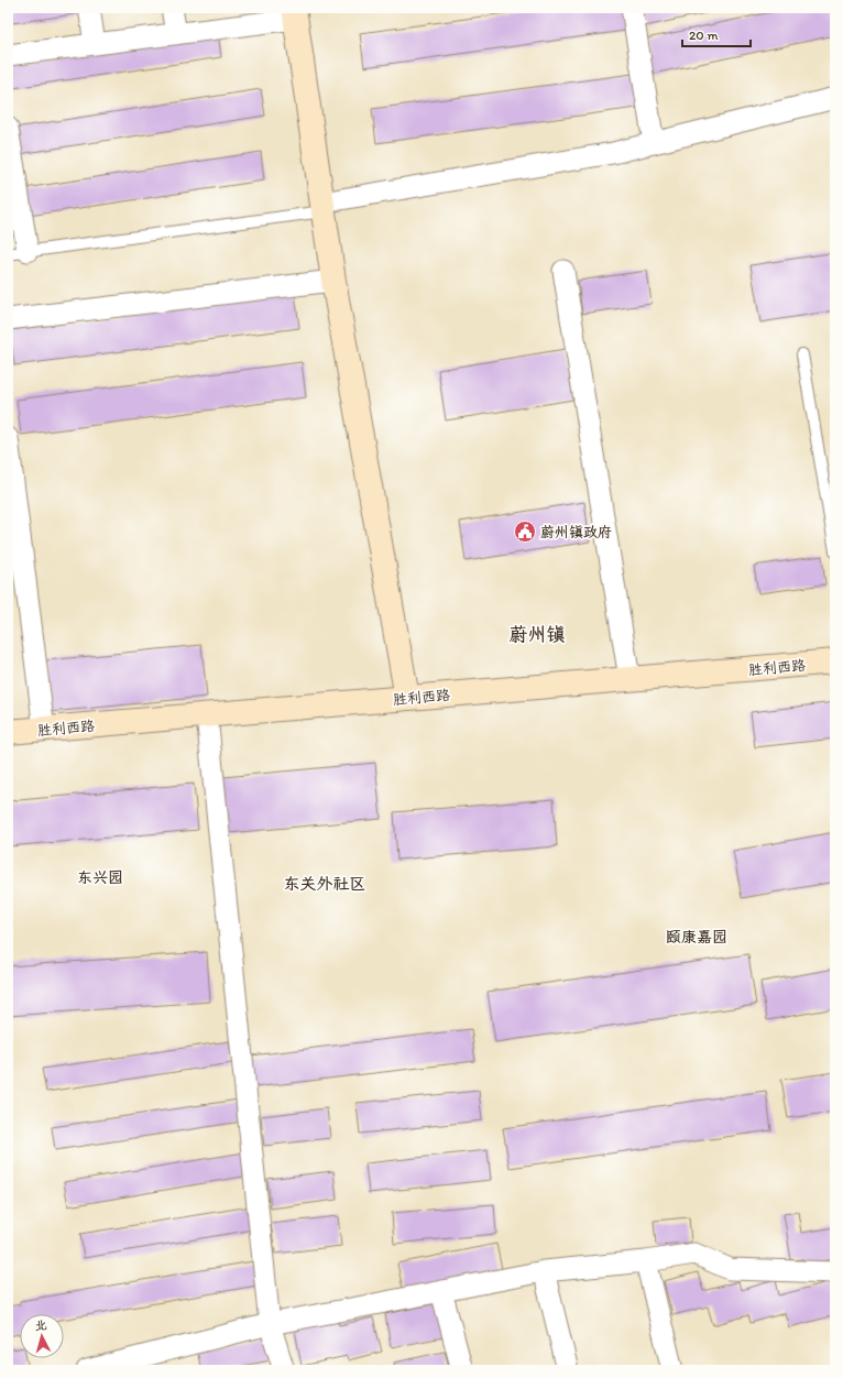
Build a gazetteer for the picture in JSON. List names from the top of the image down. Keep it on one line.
{"streets":{"main road":["胜利西路"]},"districts":["蔚州镇","东兴园","东关外社区","颐康嘉园"],"places":{"public building":["蔚州镇政府"]},"scale_bar":"20 m","north":"top"}
